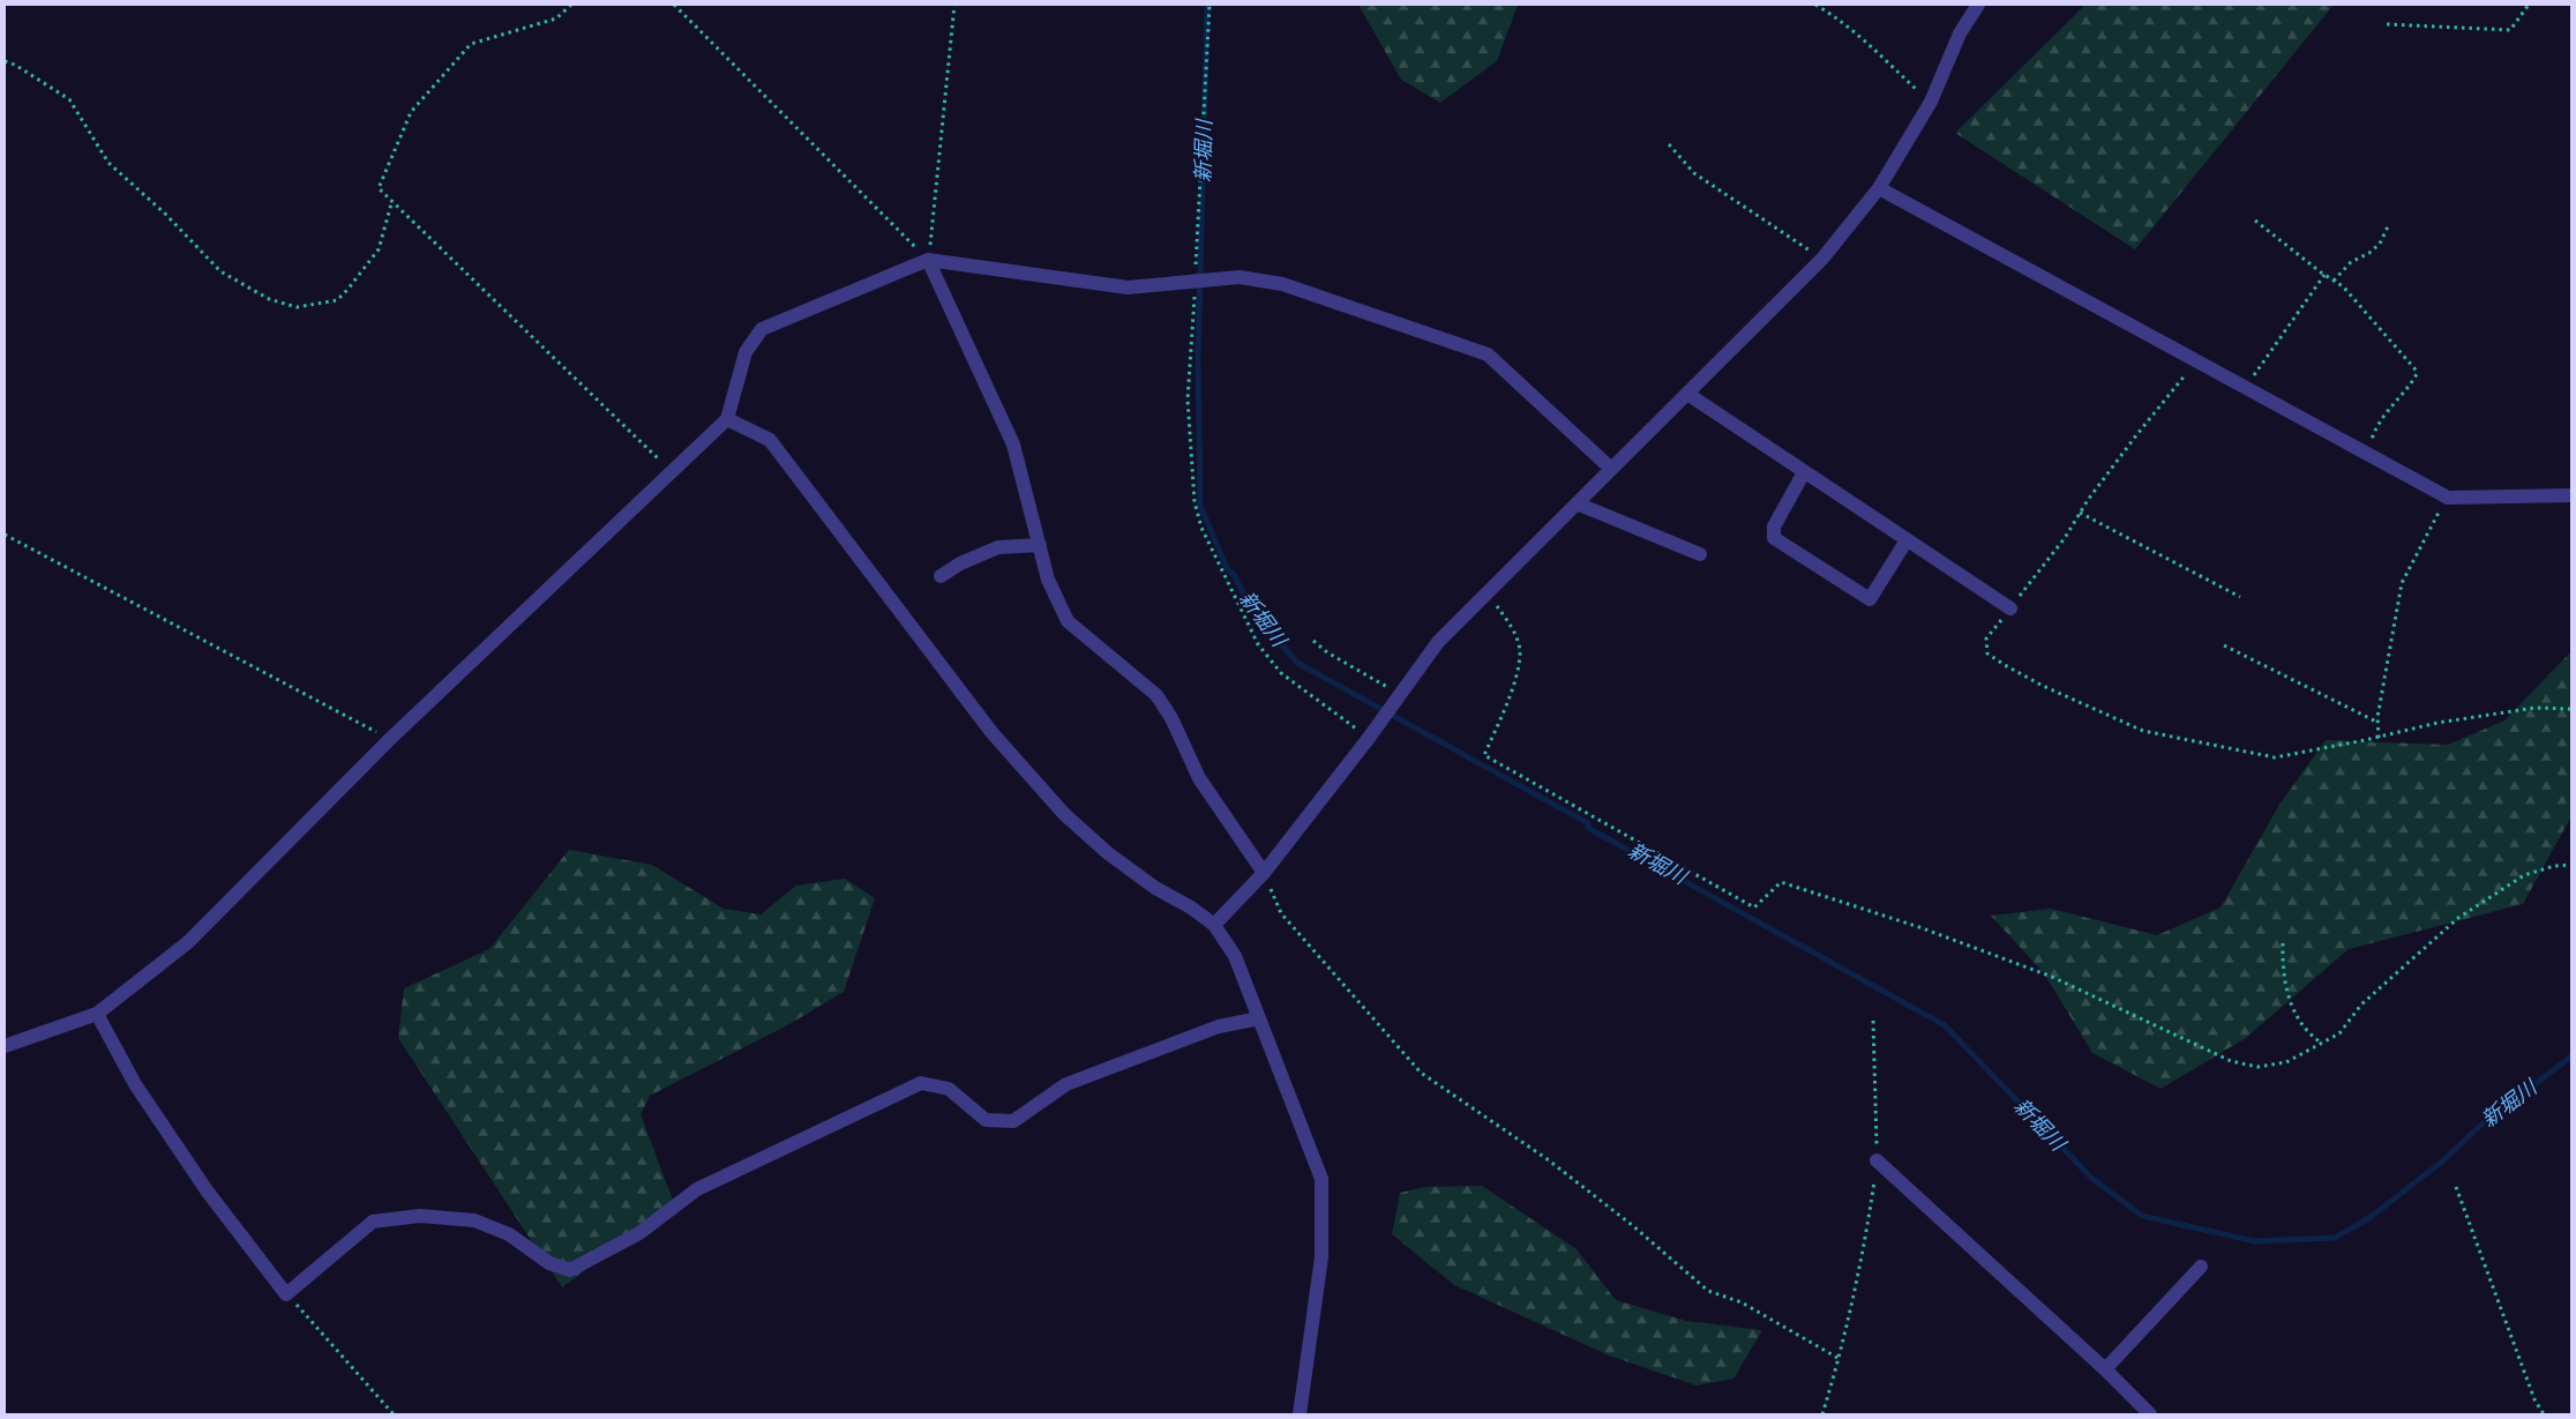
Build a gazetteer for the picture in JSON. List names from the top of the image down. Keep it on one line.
{"water":["新堀川"]}
